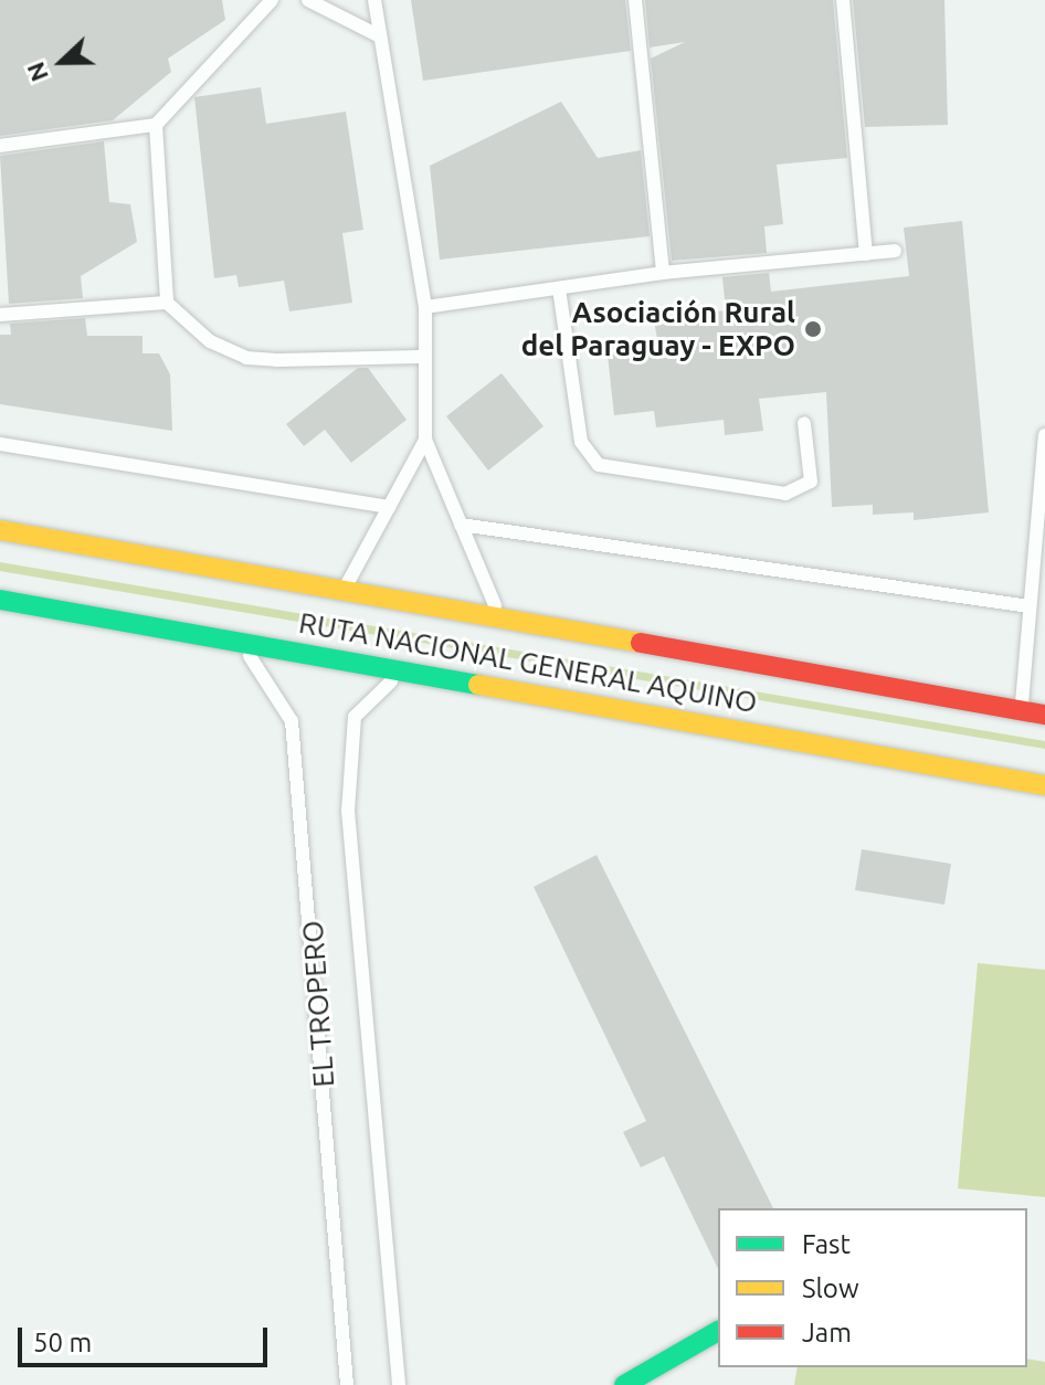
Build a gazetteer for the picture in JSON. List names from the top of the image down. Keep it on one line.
{"streets":{"main road":["RUTA NACIONAL GENERAL AQUINO"],"lane":["EL TROPERO"]},"crossings":[["RUTA NACIONAL GENERAL AQUINO","EL TROPERO"]],"places":["Asociación Rural del Paraguay - EXPO"],"legend":["Fast","Slow","Jam"],"scale_bar":"50 m","north":"left"}
